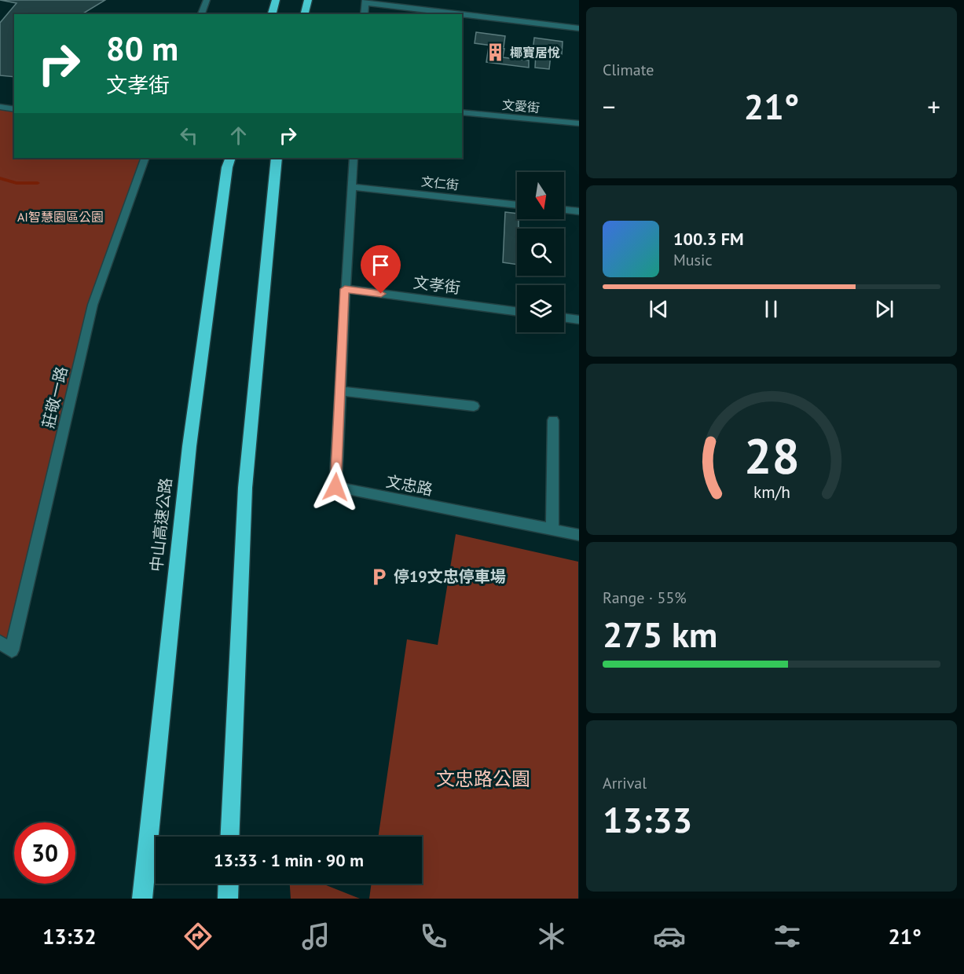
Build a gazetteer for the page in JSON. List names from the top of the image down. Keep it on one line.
{"streets":{"highway":["中山高速公路"],"street":["文愛街","文仁街","文孝街","莊敬一路","文忠路"]},"crossings":[["文仁街","文忠路"],["文孝街","文忠路"]],"parks":["AI智慧園區公園","文忠路公園"],"places":{"building":["椰寶居悅"],"parking":["停19文忠停車場"]},"north":"bottom","page":{"tile":["Climate",["Range · 55%","275 km"],["Arrival","13:33"]],"turn":["80 m","文孝街"],"heat":["−","21°","+"],"song":["100.3 FM","Music"],"limit":"30","trip":"13:33 · 1 min · 90 m","tabs":["13:32","21°"],"gauge":["28","km/h"]}}
